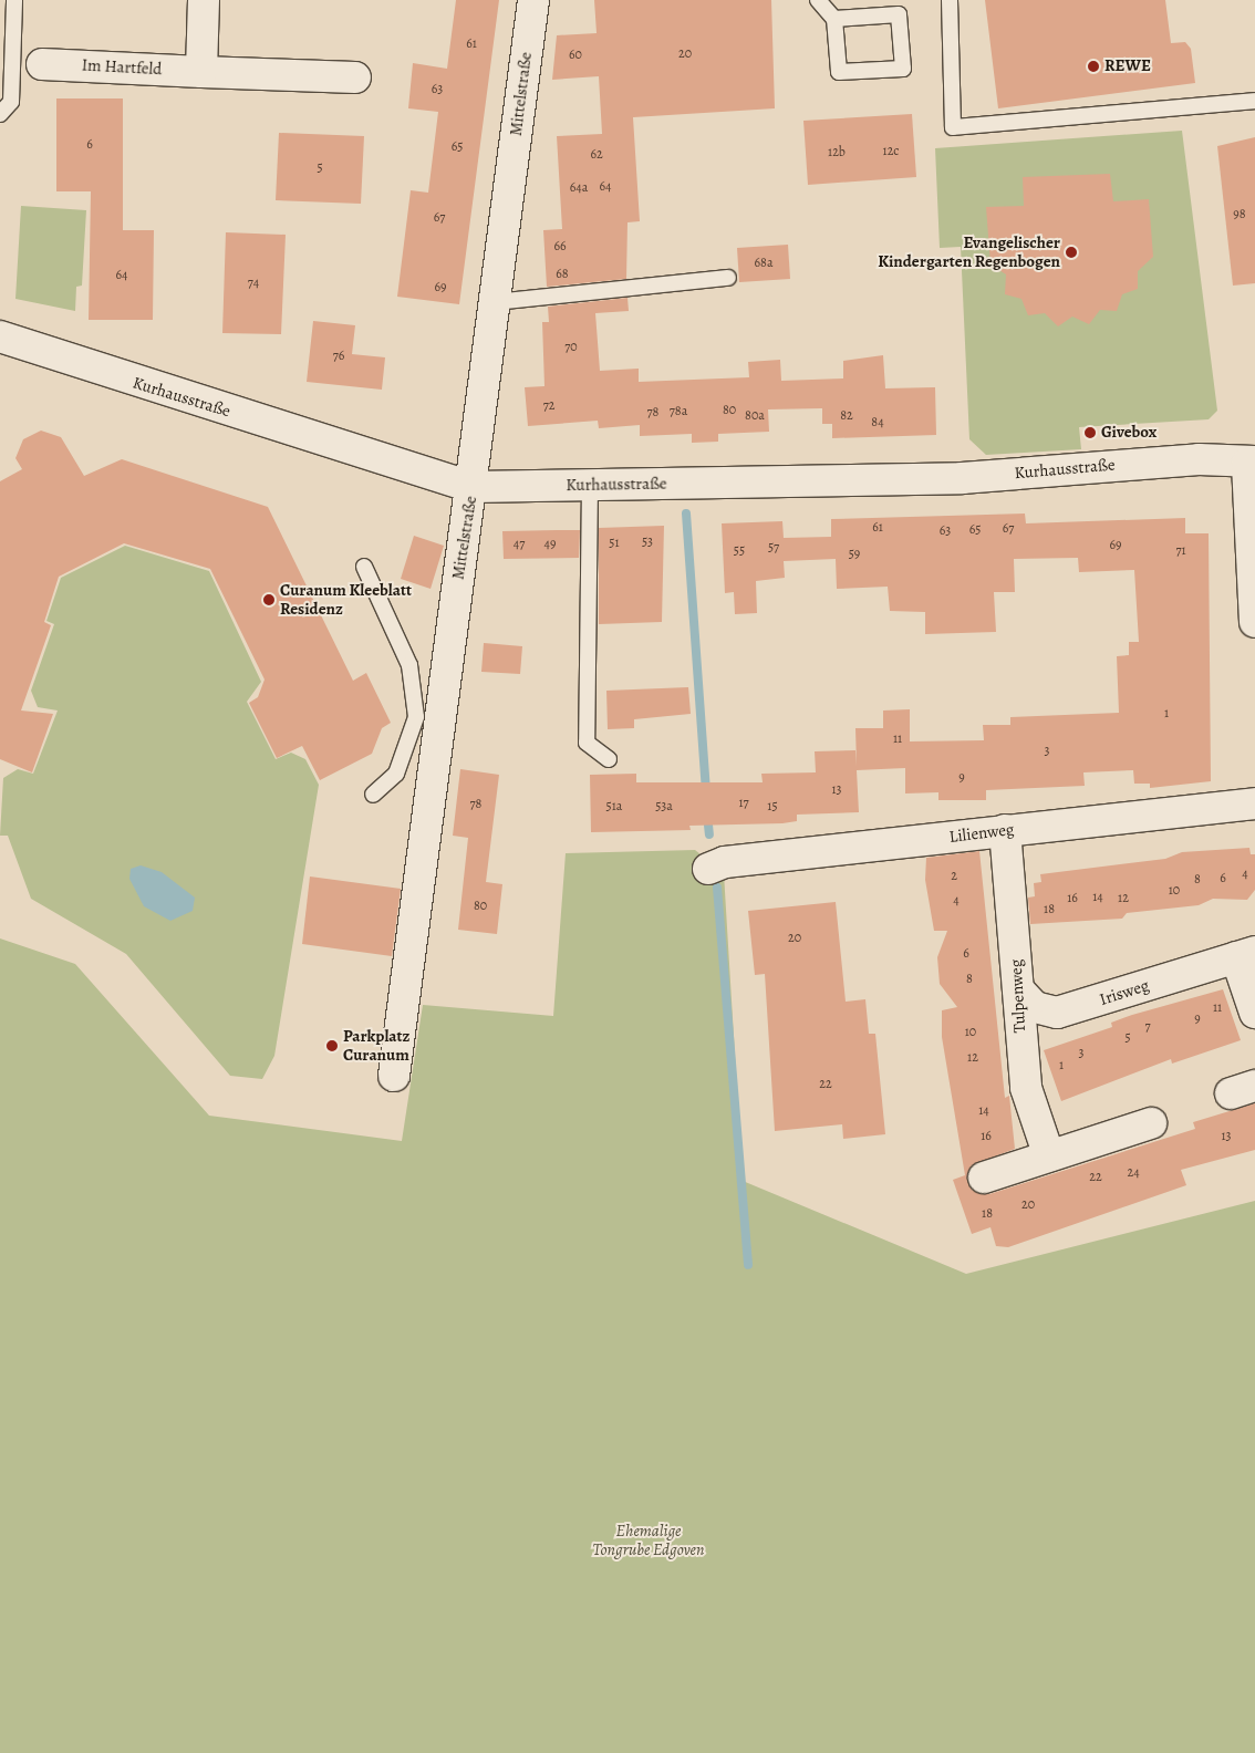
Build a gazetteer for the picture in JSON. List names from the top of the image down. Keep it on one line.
{"streets":{"street":["Im Hartfeld","Mittelstraße","Kurhausstraße","Lilienweg","Irisweg","Tulpenweg"]},"crossings":[["Mittelstraße","Kurhausstraße"],["Lilienweg","Tulpenweg"],["Irisweg","Tulpenweg"]],"parks":["Ehemalige Tongrube Edgoven"],"places":["REWE","Evangelischer Kindergarten Regenbogen","Givebox","Curanum Kleeblatt Residenz","Parkplatz Curanum"],"house_numbers":["61","20","60","63","6","65","12c","12b","62","5","64","64a","98","67","66","68a","68","64","74","69","70","76","72","80","78a","78","80a","82","84","61","67","65","63","53","51","47","49","69","57","55","71","59","1","11","3","9","13","17","78","51a","53a","15","4","2","6","8","10","14","16","12","4","80","18","20","6","8","11","9","7","10","5","3","12","1","22","14","16","13","24","22","20","18"]}
